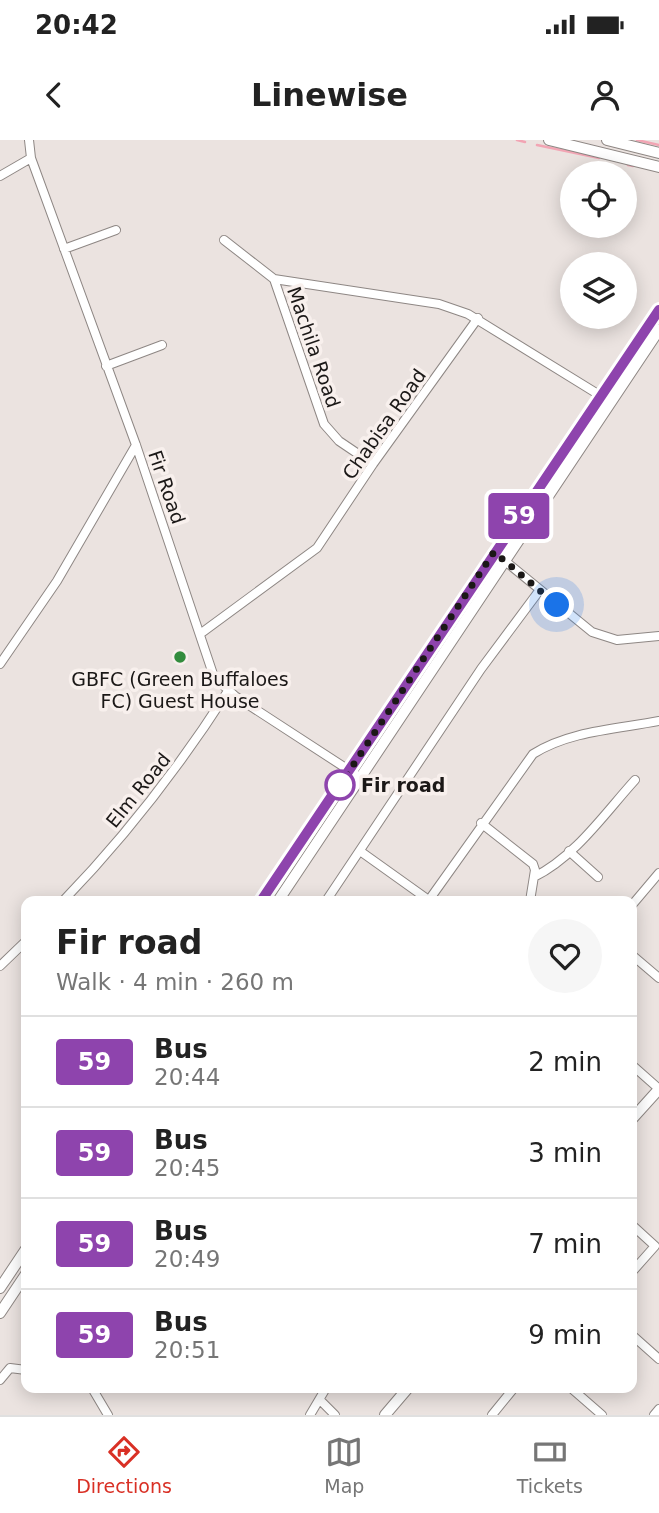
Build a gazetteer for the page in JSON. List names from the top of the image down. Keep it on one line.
{"streets":{"street":["Machila Road","Chabisa Road","Fir Road","Elm Road"]},"crossings":[["Machila Road","Chabisa Road"],["Chabisa Road","Fir Road"],["Fir Road","Elm Road"]],"places":["GBFC (Green Buffaloes FC) Guest House","Fir road"],"lines":["bus line 59"],"page":{"status":"20:42","header":"Linewise","on_map":"59","heading":["Fir road","Walk · 4 min · 260 m"],"list":[{"mark":"59","name":"Bus","note":"20:44","value":"2 min"},{"mark":"59","name":"Bus","note":"20:45","value":"3 min"},{"mark":"59","name":"Bus","note":"20:49","value":"7 min"},{"mark":"59","name":"Bus","note":"20:51","value":"9 min"}],"tabs":["Directions","Map","Tickets"]}}
